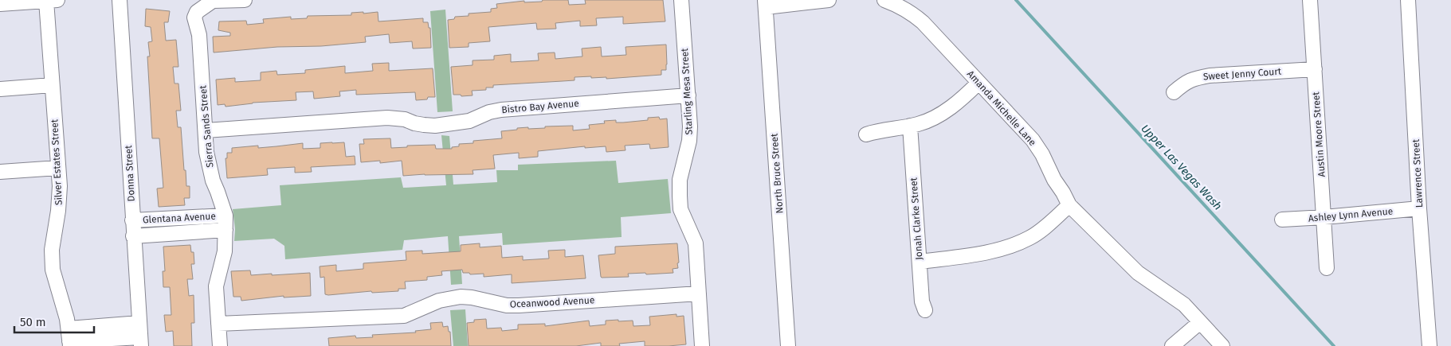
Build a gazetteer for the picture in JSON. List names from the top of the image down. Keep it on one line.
{"streets":{"street":["Sweet Jenny Court","Starling Mesa Street","Bistro Bay Avenue","Amanda Michelle Lane","Sierra Sands Street","Austin Moore Street","Silver Estates Street","Donna Street","North Bruce Street","Lawrence Street","Ashley Lynn Avenue","Glentana Avenue","Jonah Clarke Street","Oceanwood Avenue"]},"crossings":[["Sweet Jenny Court","Austin Moore Street"],["Starling Mesa Street","Bistro Bay Avenue"],["Starling Mesa Street","Oceanwood Avenue"],["Bistro Bay Avenue","Sierra Sands Street"],["Sierra Sands Street","Glentana Avenue"],["Sierra Sands Street","Oceanwood Avenue"],["Austin Moore Street","Ashley Lynn Avenue"],["Donna Street","Glentana Avenue"],["Lawrence Street","Ashley Lynn Avenue"]],"water":["Upper Las Vegas Wash"],"scale_bar":"50 m"}
